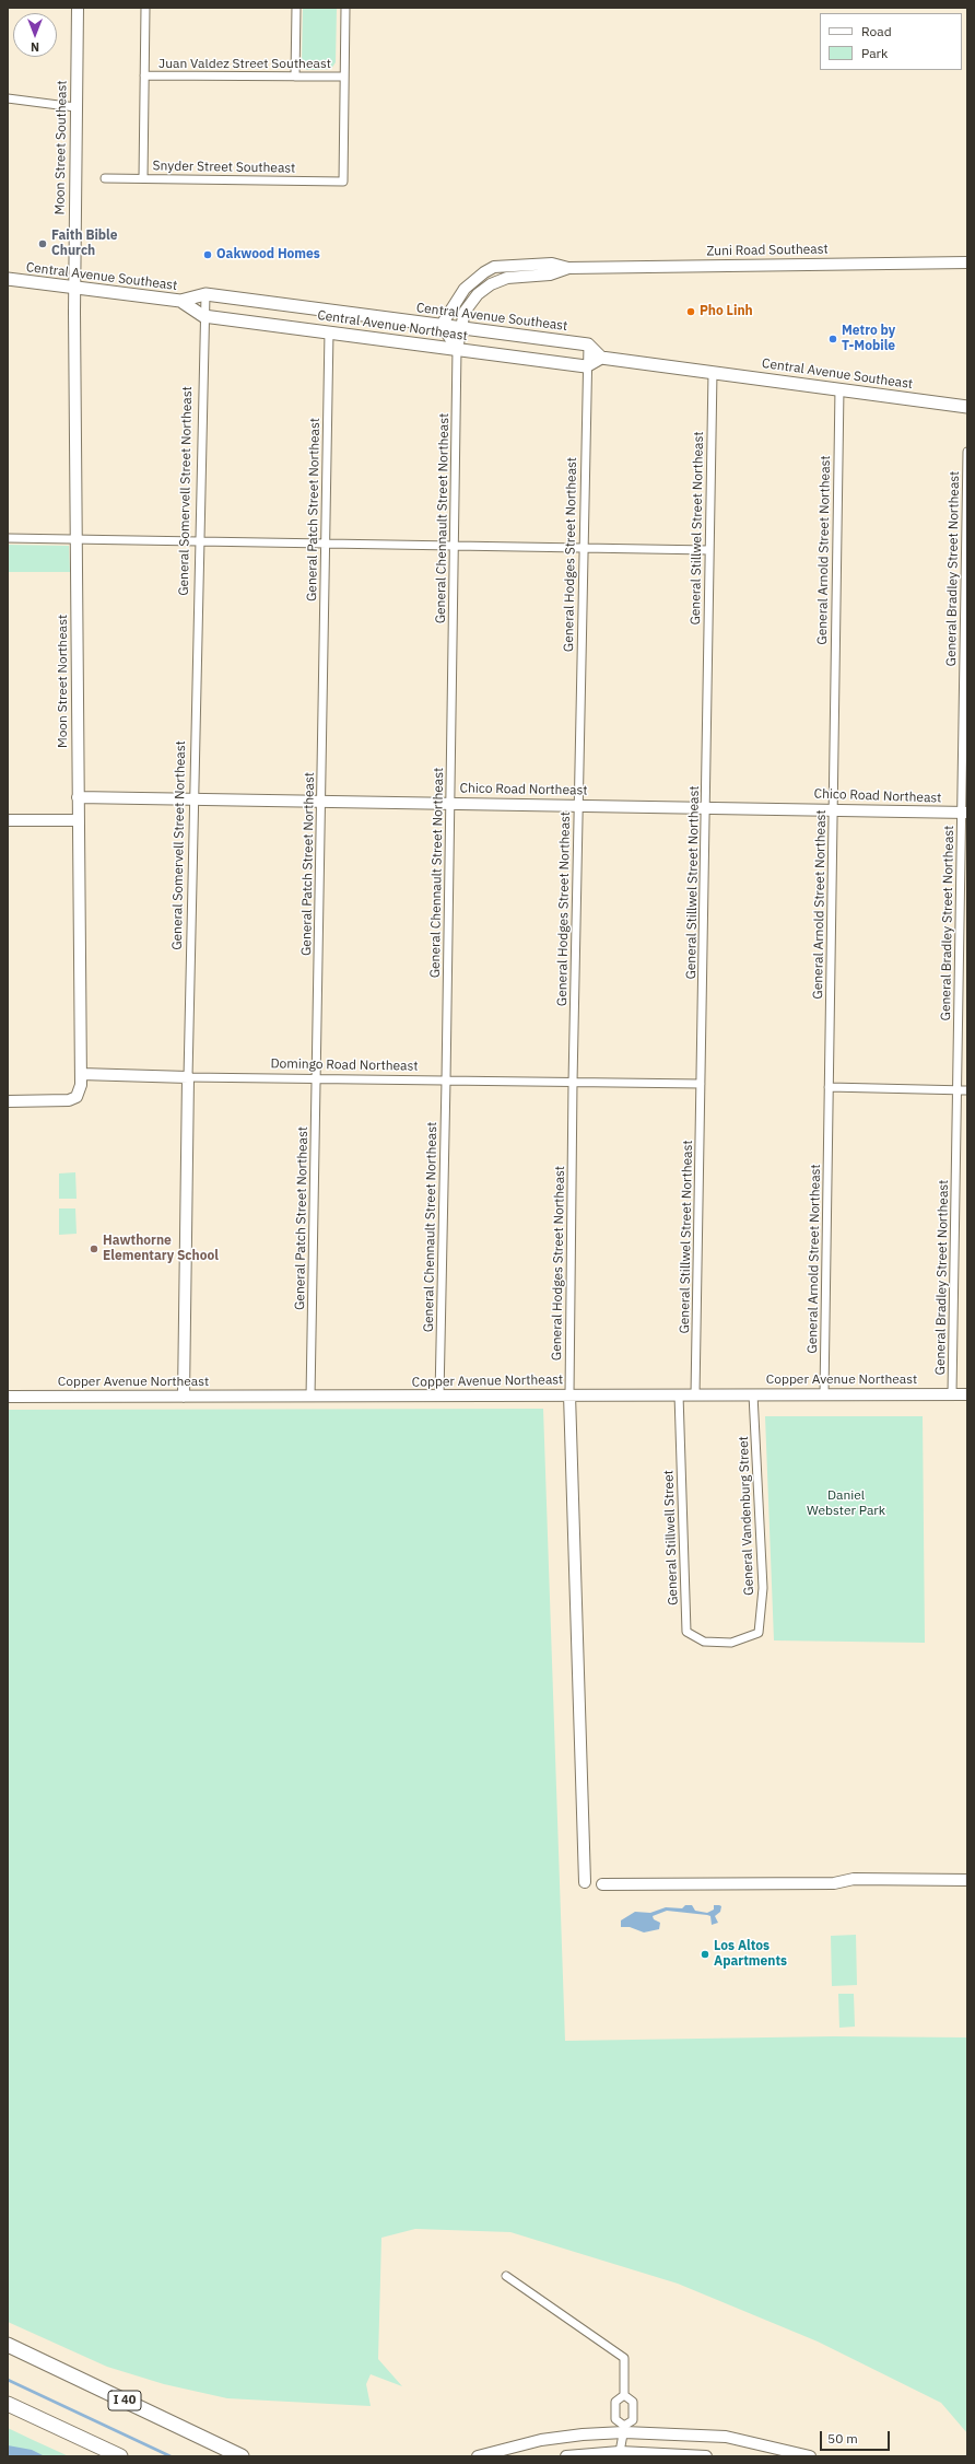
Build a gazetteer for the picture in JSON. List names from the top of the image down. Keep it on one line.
{"streets":{"highway":["I 40"],"main road":["Central Avenue Southeast","Central Avenue Northeast"],"street":["Juan Valdez Street Southeast","Moon Street Southeast","Snyder Street Southeast","Zuni Road Southeast","General Somervell Street Northeast","General Patch Street Northeast","General Chennault Street Northeast","General Stillwel Street Northeast","General Arnold Street Northeast","General Hodges Street Northeast","General Bradley Street Northeast","Moon Street Northeast","Chico Road Northeast","Domingo Road Northeast","Copper Avenue Northeast","General Vandenburg Street","General Stillwell Street"]},"crossings":[["Juan Valdez Street Southeast","Snyder Street Southeast"],["Moon Street Southeast","Central Avenue Southeast"],["Moon Street Southeast","Moon Street Northeast"],["Zuni Road Southeast","Central Avenue Southeast"],["Zuni Road Southeast","Central Avenue Northeast"],["Zuni Road Southeast","General Chennault Street Northeast"],["Central Avenue Southeast","Central Avenue Northeast"],["Central Avenue Southeast","General Somervell Street Northeast"],["Central Avenue Southeast","General Stillwel Street Northeast"],["Central Avenue Southeast","General Arnold Street Northeast"],["Central Avenue Southeast","General Hodges Street Northeast"],["Central Avenue Southeast","Moon Street Northeast"],["Central Avenue Northeast","General Somervell Street Northeast"],["Central Avenue Northeast","General Patch Street Northeast"],["Central Avenue Northeast","General Chennault Street Northeast"],["Central Avenue Northeast","General Hodges Street Northeast"],["General Somervell Street Northeast","Chico Road Northeast"],["General Somervell Street Northeast","Domingo Road Northeast"],["General Somervell Street Northeast","Copper Avenue Northeast"],["General Patch Street Northeast","Chico Road Northeast"],["General Patch Street Northeast","Domingo Road Northeast"],["General Patch Street Northeast","Copper Avenue Northeast"],["General Chennault Street Northeast","Chico Road Northeast"],["General Chennault Street Northeast","Domingo Road Northeast"],["General Chennault Street Northeast","Copper Avenue Northeast"],["General Stillwel Street Northeast","Chico Road Northeast"],["General Stillwel Street Northeast","Domingo Road Northeast"],["General Stillwel Street Northeast","Copper Avenue Northeast"],["General Arnold Street Northeast","Chico Road Northeast"],["General Arnold Street Northeast","Copper Avenue Northeast"],["General Hodges Street Northeast","Chico Road Northeast"],["General Hodges Street Northeast","Domingo Road Northeast"],["General Hodges Street Northeast","Copper Avenue Northeast"],["General Bradley Street Northeast","Chico Road Northeast"],["General Bradley Street Northeast","Copper Avenue Northeast"],["Moon Street Northeast","Chico Road Northeast"],["Moon Street Northeast","Domingo Road Northeast"],["Copper Avenue Northeast","General Vandenburg Street"],["Copper Avenue Northeast","General Stillwell Street"],["General Vandenburg Street","General Stillwell Street"]],"parks":["Daniel Webster Park"],"places":["Faith Bible Church","Oakwood Homes","Pho Linh","Metro by T-Mobile","Hawthorne Elementary School","Los Altos Apartments"],"legend":["Road","Park"],"scale_bar":"50 m","north":"bottom"}
